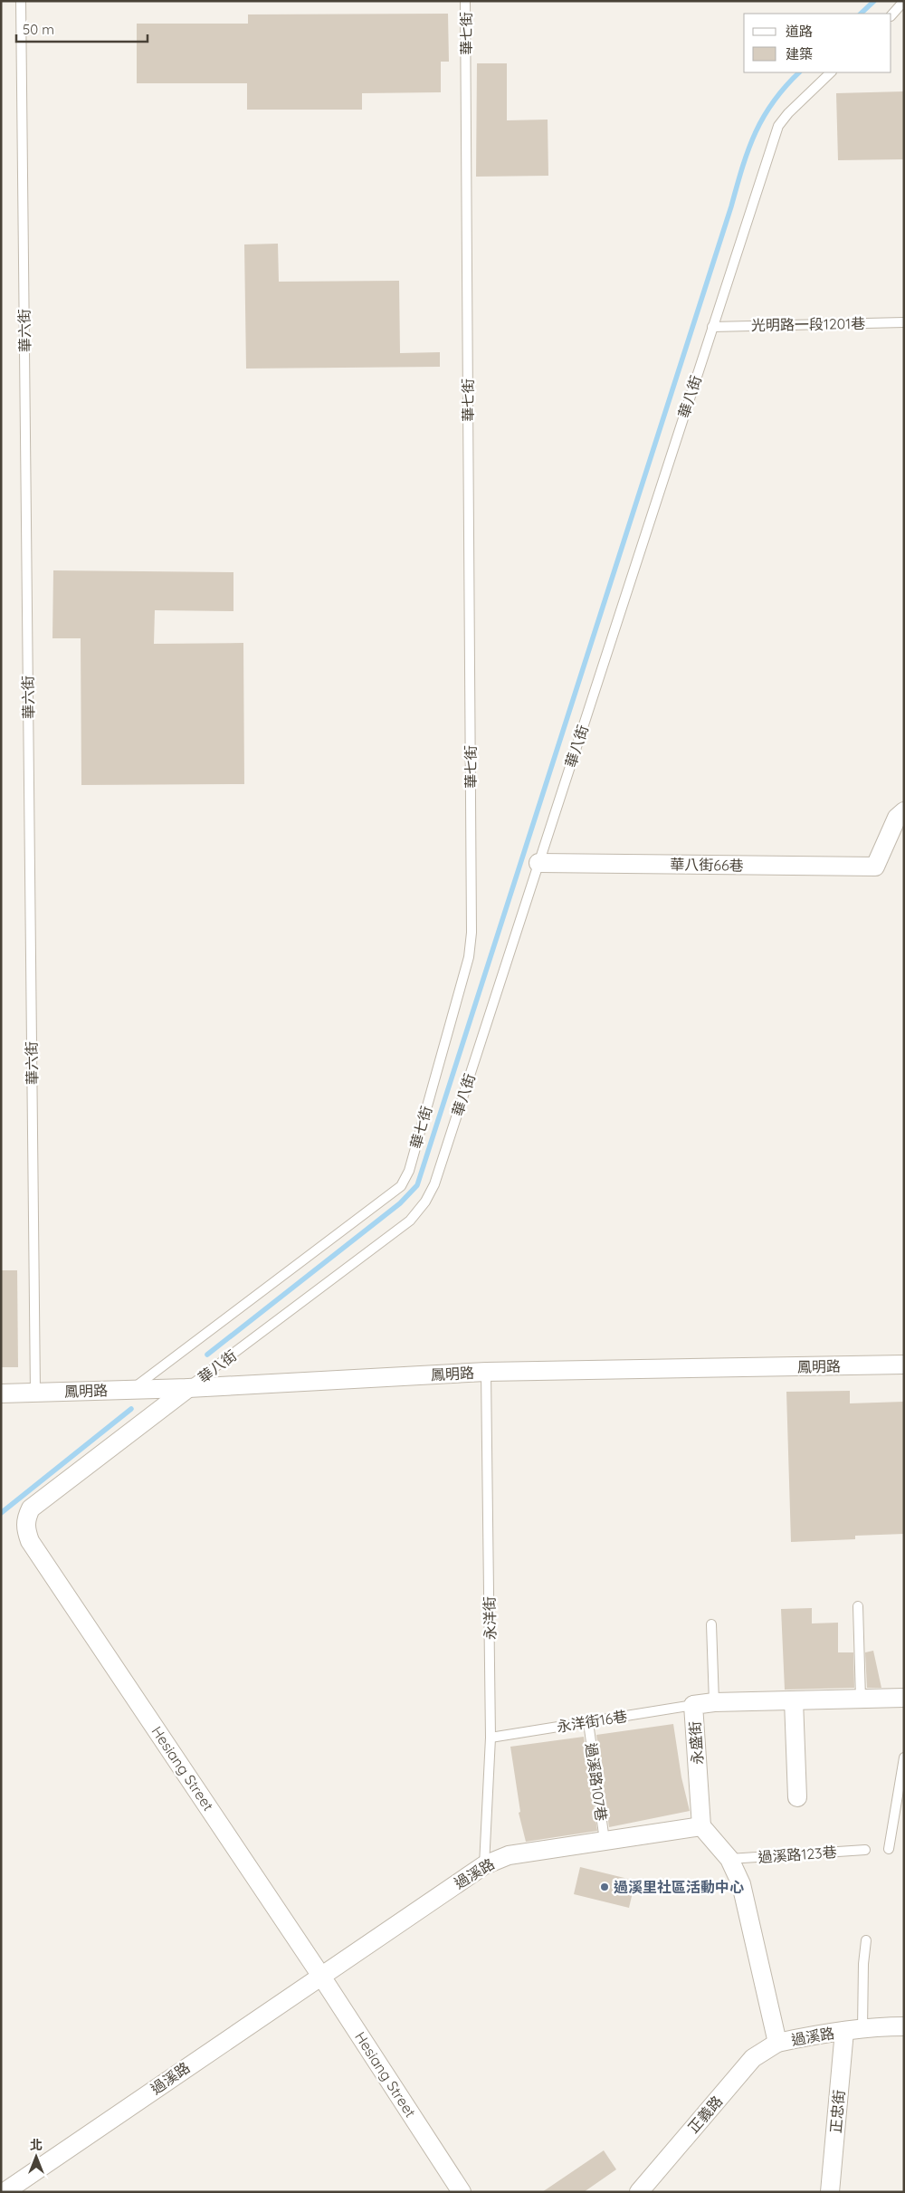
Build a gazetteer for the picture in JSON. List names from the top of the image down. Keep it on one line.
{"streets":{"street":["華八街66巷","鳳明路","永盛街","Hesiang Street","過溪路","正忠街","正義路"],"lane":["華七街","光明路一段1201巷","華六街","華八街","永洋街","永洋街16巷","過溪路107巷","過溪路123巷"]},"crossings":[["華七街","鳳明路"],["光明路一段1201巷","華八街"],["華六街","鳳明路"],["華八街","華八街66巷"],["華八街","鳳明路"],["華八街","Hesiang Street"],["鳳明路","永洋街"],["鳳明路","Hesiang Street"],["永洋街","永洋街16巷"],["永洋街","過溪路"],["永洋街16巷","永盛街"],["永洋街16巷","過溪路107巷"],["永盛街","過溪路"],["Hesiang Street","過溪路"],["過溪路107巷","過溪路"],["過溪路123巷","過溪路"],["過溪路","正忠街"],["過溪路","正義路"]],"places":["過溪里社區活動中心"],"legend":["道路","建築"],"scale_bar":"50 m","north":"top"}
